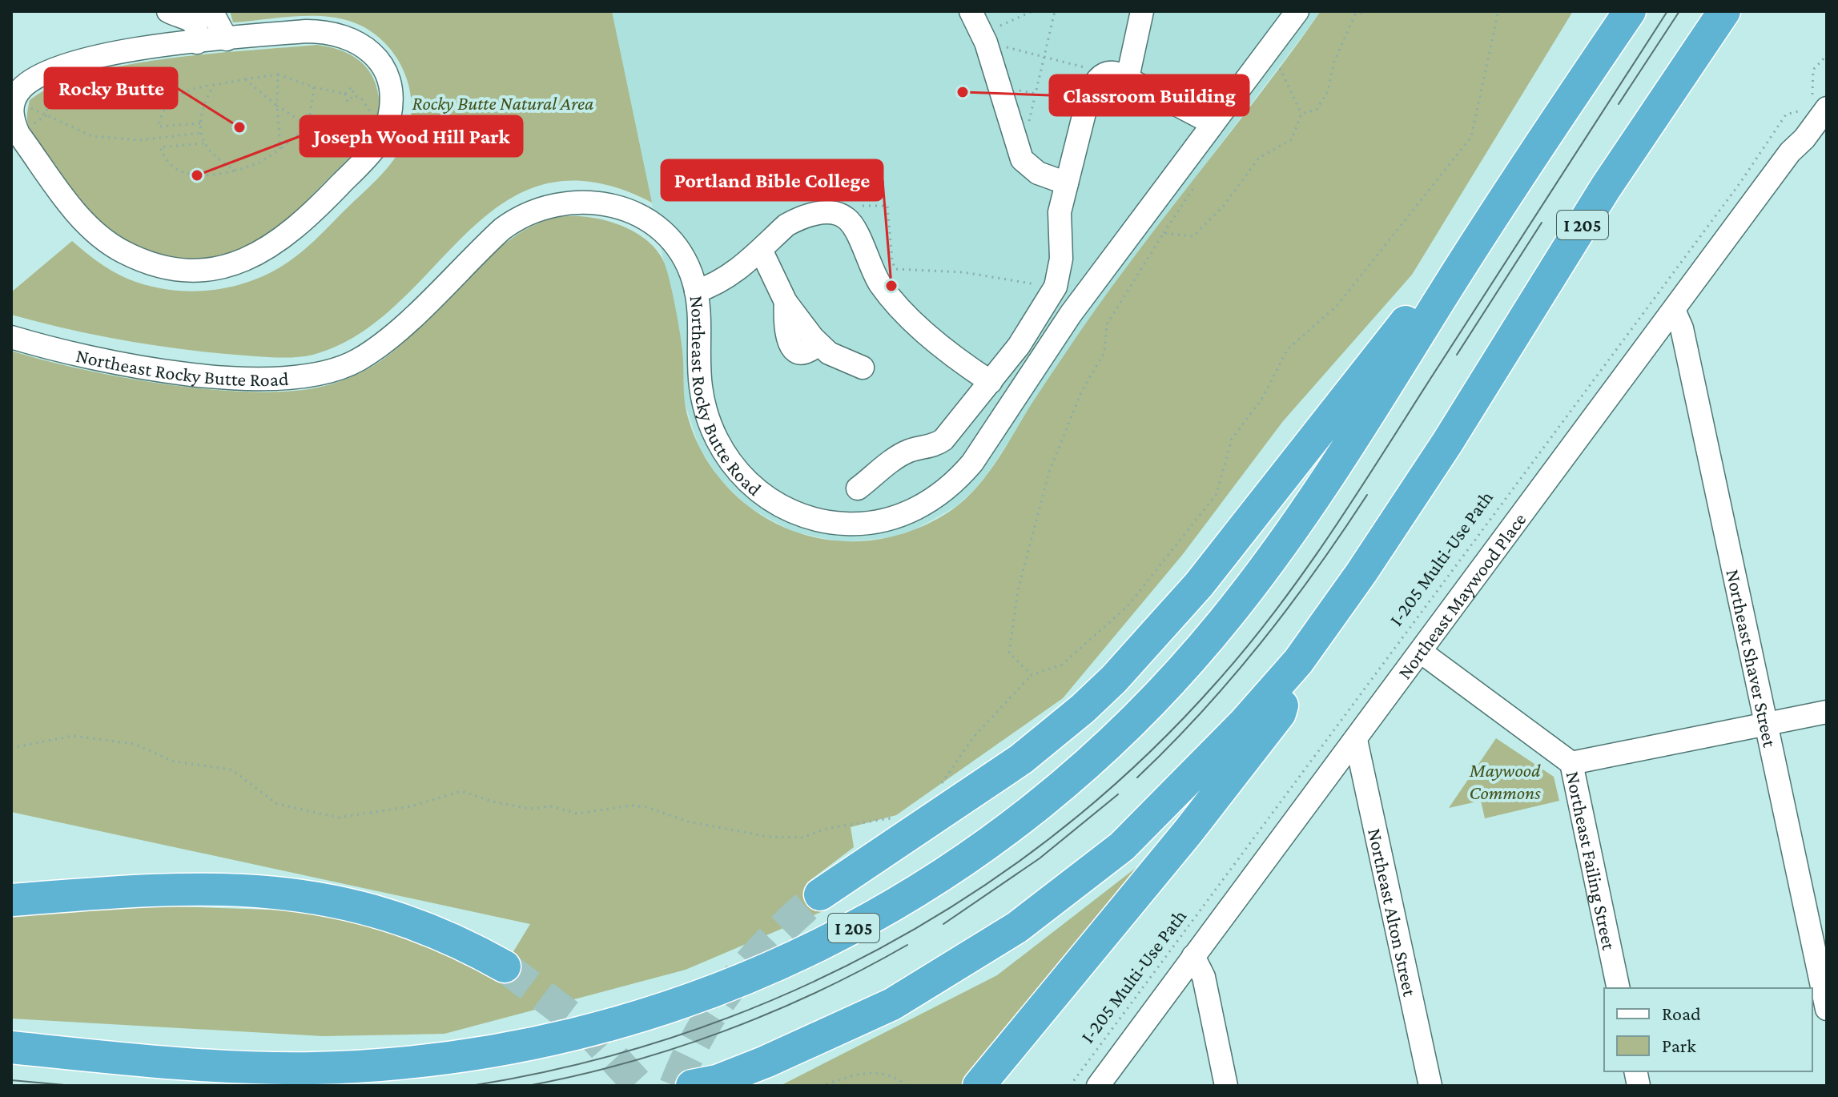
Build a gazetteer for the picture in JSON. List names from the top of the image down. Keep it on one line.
{"streets":{"highway":["I 205"],"street":["Northeast Rocky Butte Road","Northeast Maywood Place","Northeast Shaver Street","Northeast Failing Street","Northeast Alton Street"],"path":["I-205 Multi-Use Path"]},"crossings":[["I-205 Multi-Use Path","Northeast Maywood Place"],["Northeast Maywood Place","Northeast Shaver Street"],["Northeast Maywood Place","Northeast Failing Street"],["Northeast Maywood Place","Northeast Alton Street"]],"parks":["Rocky Butte Natural Area","Maywood Commons"],"places":["Classroom Building","Rocky Butte","Joseph Wood Hill Park","Portland Bible College"],"legend":["Road","Park"]}
